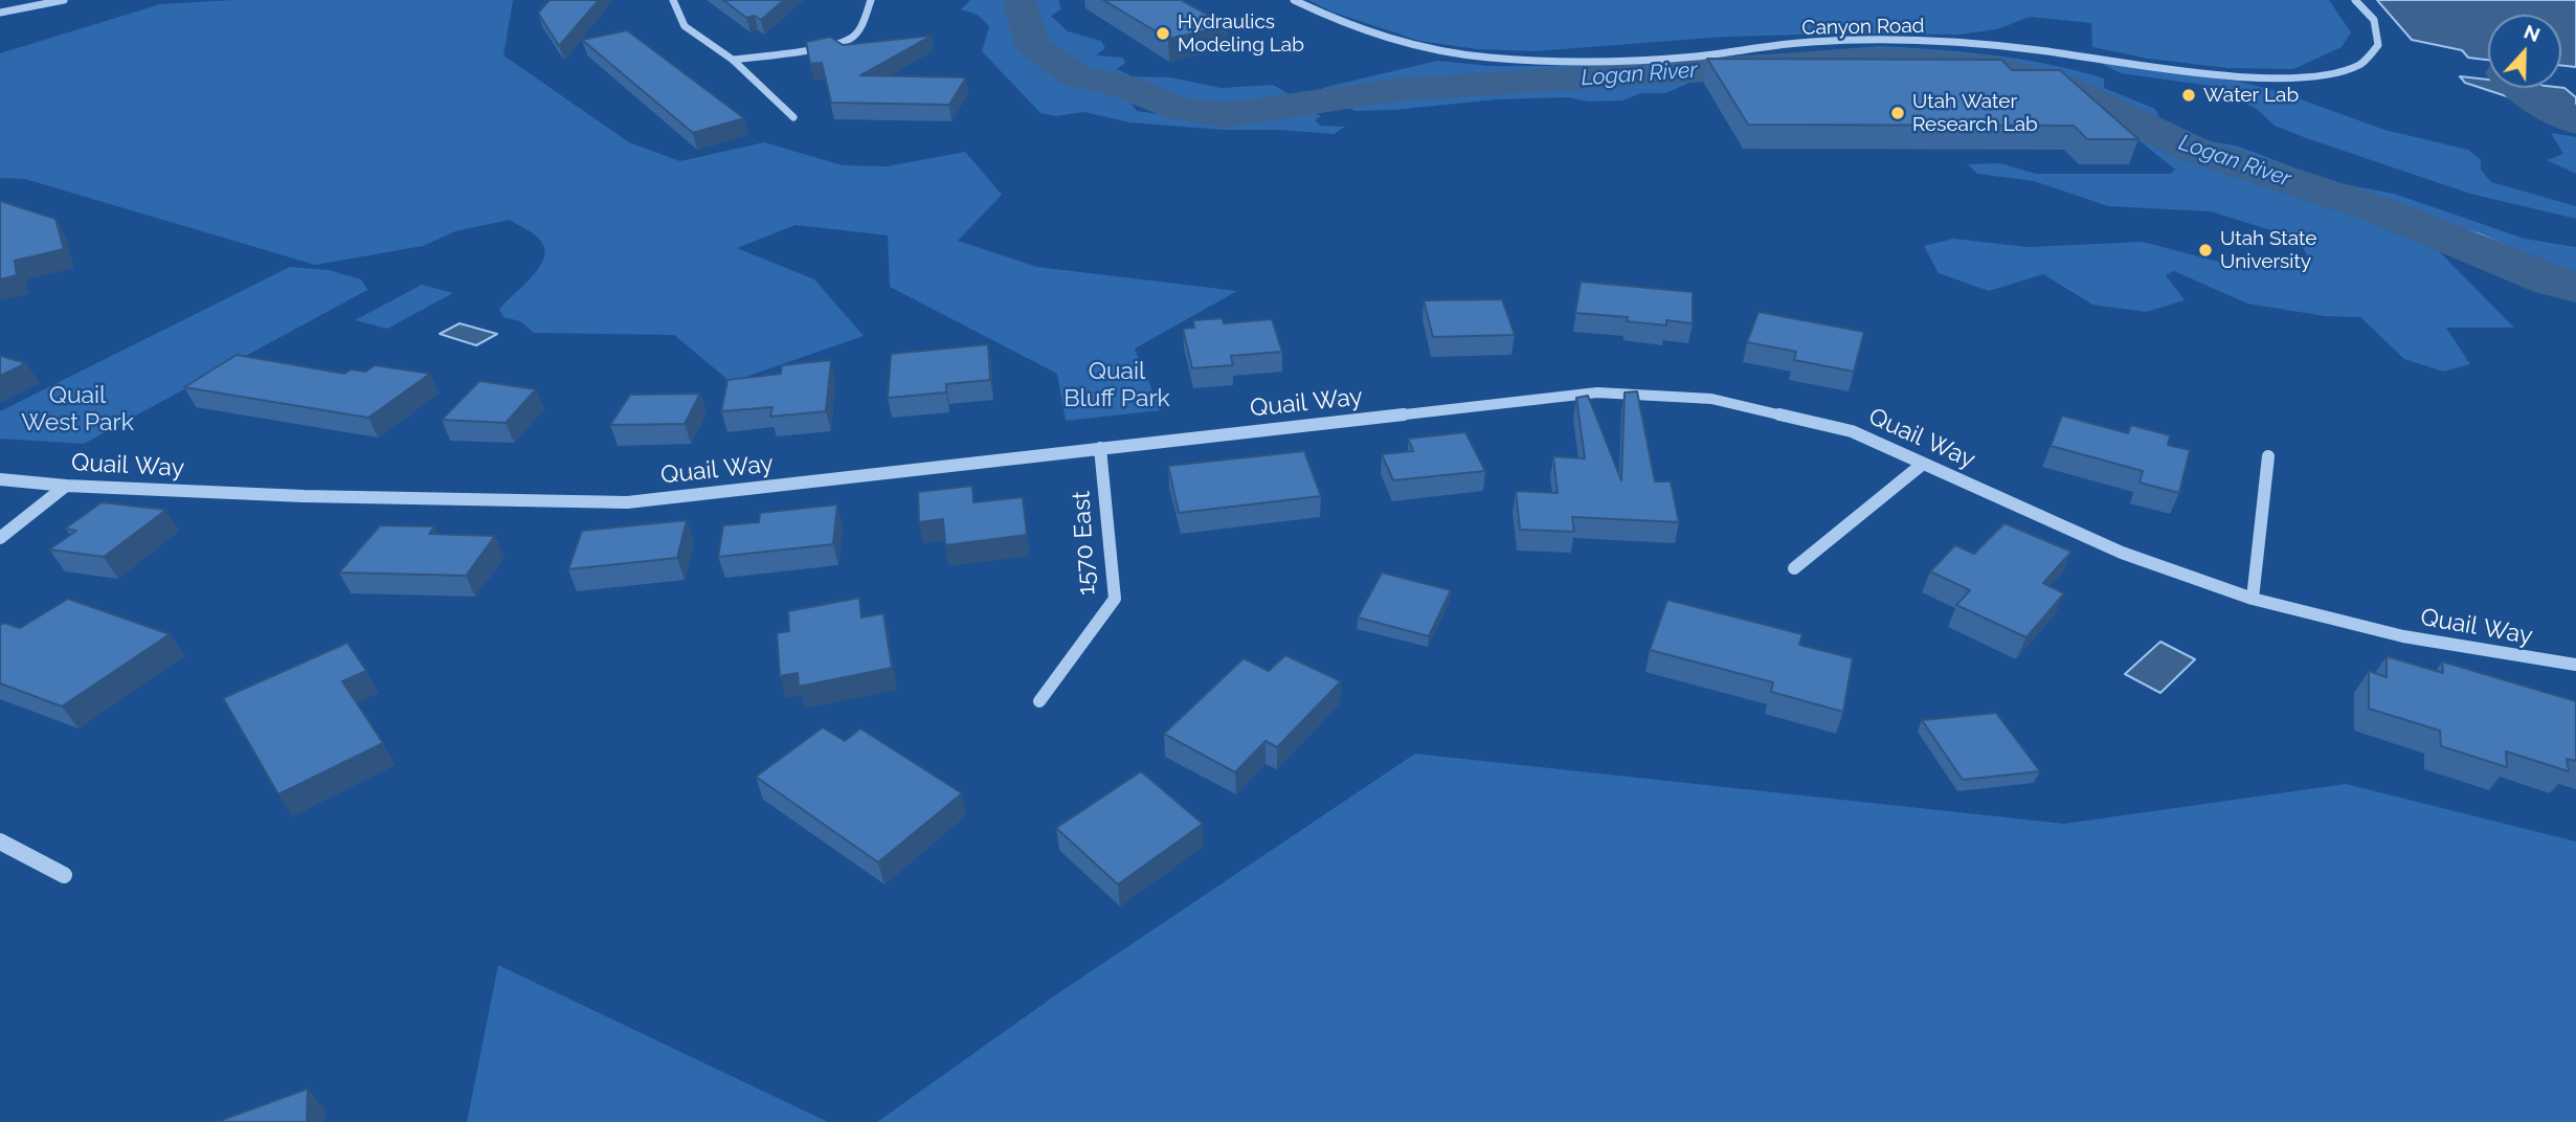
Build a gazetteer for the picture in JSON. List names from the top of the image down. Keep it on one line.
{"streets":{"street":["Canyon Road","Quail Way","1570 East"]},"crossings":[["Quail Way","1570 East"]],"water":["Logan River"],"parks":["Quail Bluff Park","Quail West Park"],"places":["Hydraulics Modeling Lab","Water Lab","Utah Water Research Lab","Utah State University"],"north":"top"}
